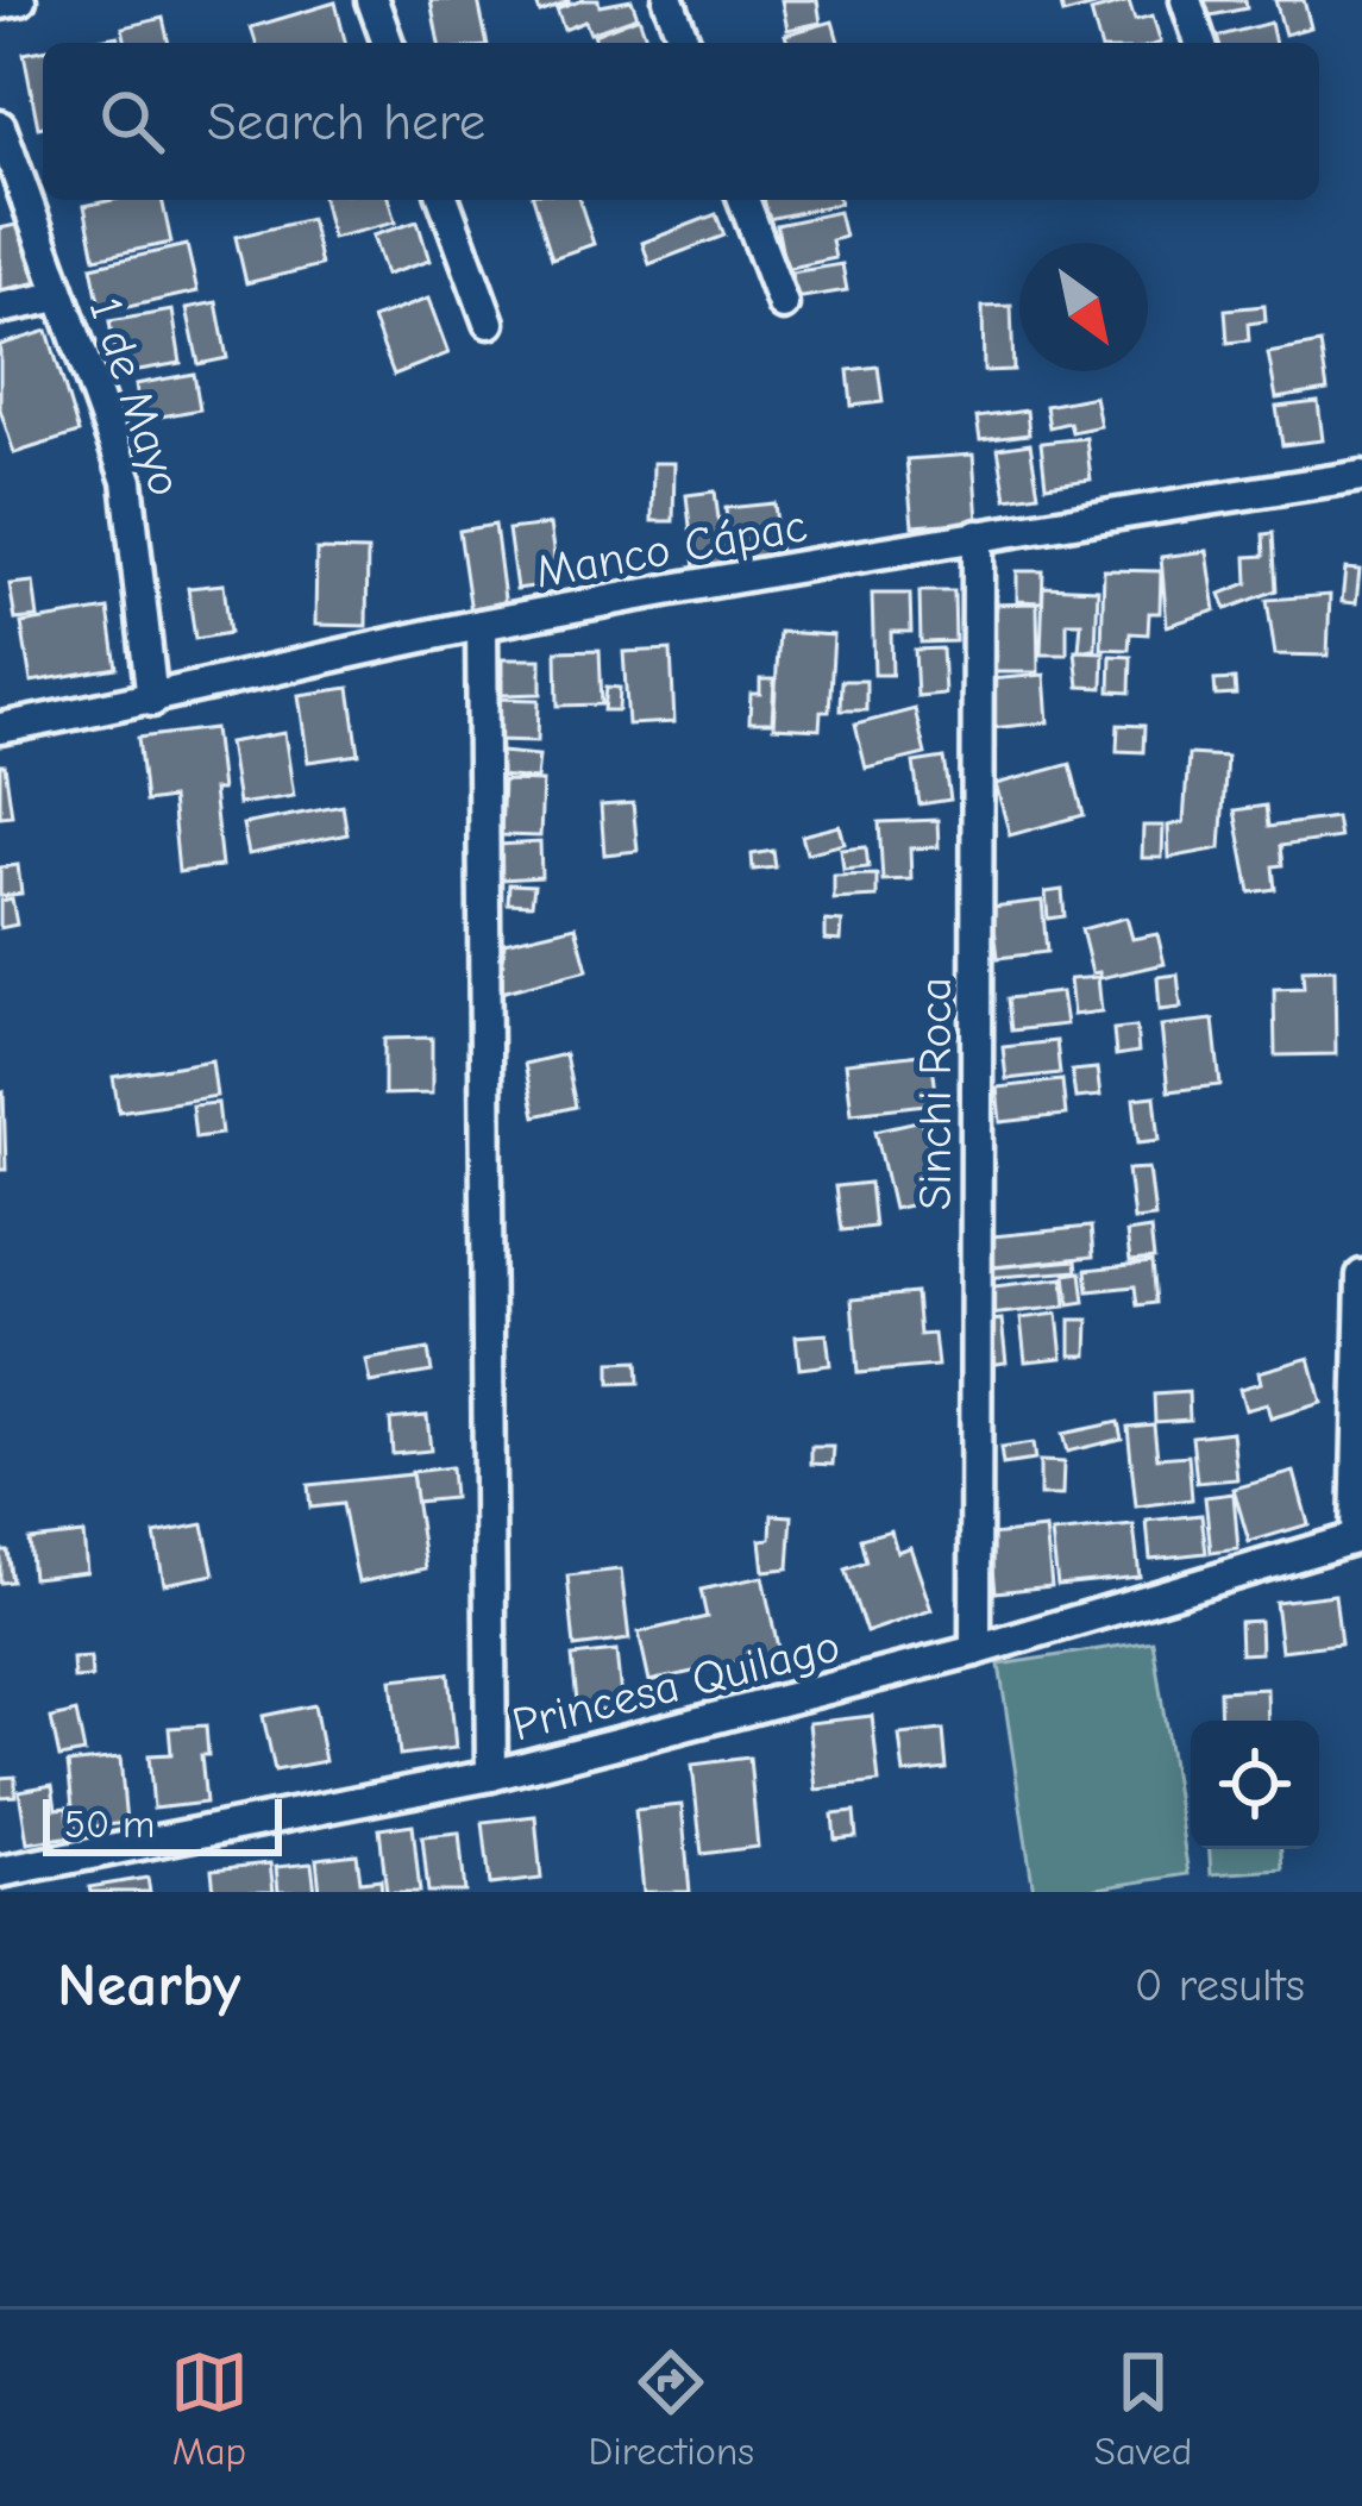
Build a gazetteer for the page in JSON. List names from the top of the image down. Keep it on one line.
{"streets":{"street":["1 de Mayo","Manco Cápac","Sinchi Roca","Princesa Quilago"]},"crossings":[["1 de Mayo","Manco Cápac"],["Manco Cápac","Sinchi Roca"],["Sinchi Roca","Princesa Quilago"]],"scale_bar":"50 m","north":"bottom right","page":{"search":"Search here","scale":"50 m","heading":["Nearby","0 results"],"nav":["Map","Directions","Saved"]}}
